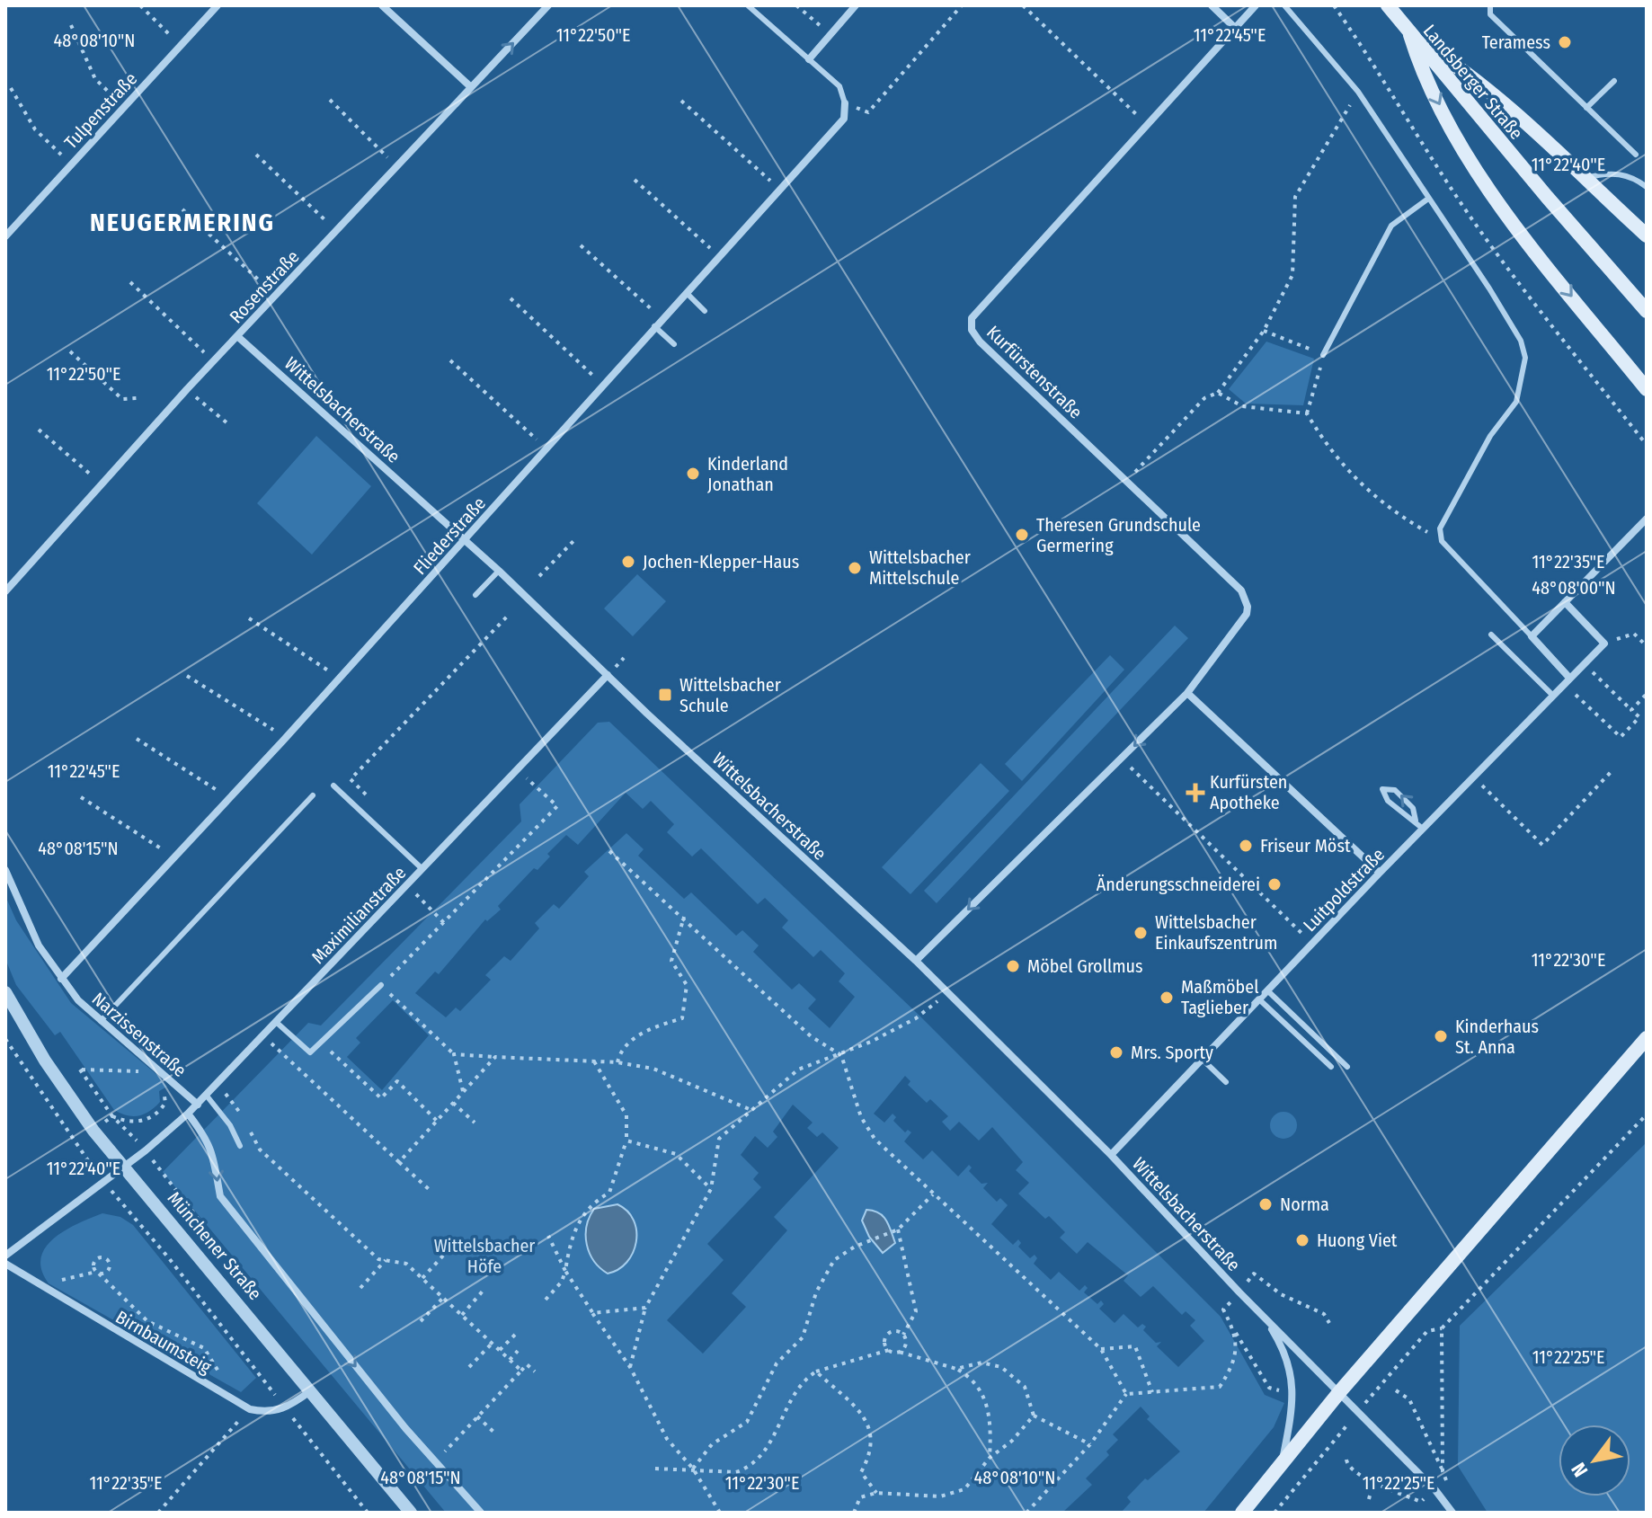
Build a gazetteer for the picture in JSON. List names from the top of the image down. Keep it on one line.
{"streets":{"main road":["Landsberger Straße"],"street":["Tulpenstraße","Rosenstraße","Kurfürstenstraße","Wittelsbacherstraße","Fliederstraße","Luitpoldstraße","Maximilianstraße","Narzissenstraße","Münchener Straße","Birnbaumsteig"]},"crossings":[["Rosenstraße","Wittelsbacherstraße"],["Kurfürstenstraße","Wittelsbacherstraße"],["Wittelsbacherstraße","Fliederstraße"],["Wittelsbacherstraße","Luitpoldstraße"],["Wittelsbacherstraße","Maximilianstraße"],["Fliederstraße","Narzissenstraße"],["Maximilianstraße","Narzissenstraße"],["Maximilianstraße","Münchener Straße"]],"districts":["NEUGERMERING"],"parks":["Wittelsbacher Höfe"],"places":{"other":["Teramess","Kinderland Jonathan","Theresen Grundschule Germering","Jochen-Klepper-Haus","Wittelsbacher Mittelschule","Friseur Möst","Änderungsschneiderei","Wittelsbacher Einkaufszentrum","Möbel Grollmus","Maßmöbel Taglieber","Kinderhaus St. Anna","Mrs. Sporty","Norma","Huong Viet"],"transit":["Wittelsbacher Schule"],"health":["Kurfürsten Apotheke"]},"north":"bottom left","coordinates":["11°22'50\"E","11°22'45\"E","48°08'10\"N","11°22'40\"E","11°22'35\"E","48°08'00\"N","48°08'15\"N","11°22'30\"E","11°22'25\"E"]}
